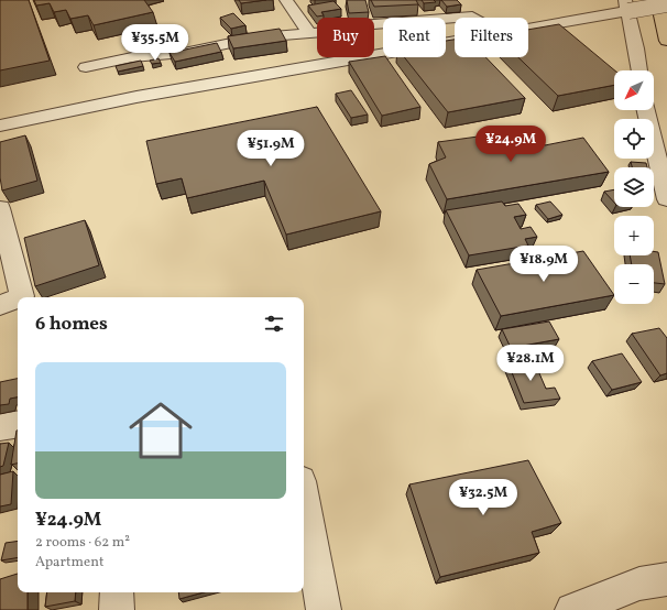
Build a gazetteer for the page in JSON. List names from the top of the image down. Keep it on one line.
{"north":"bottom left","page":{"chip":["Buy","Rent","Filters"],"price":["¥35.5M","¥24.9M","¥51.9M","¥18.9M","¥28.1M","¥32.5M"],"map_buttons":["+","−"],"heading":"6 homes","list":[{"name":"¥24.9M","note":"2 rooms · 62 m² · Apartment"}]}}
